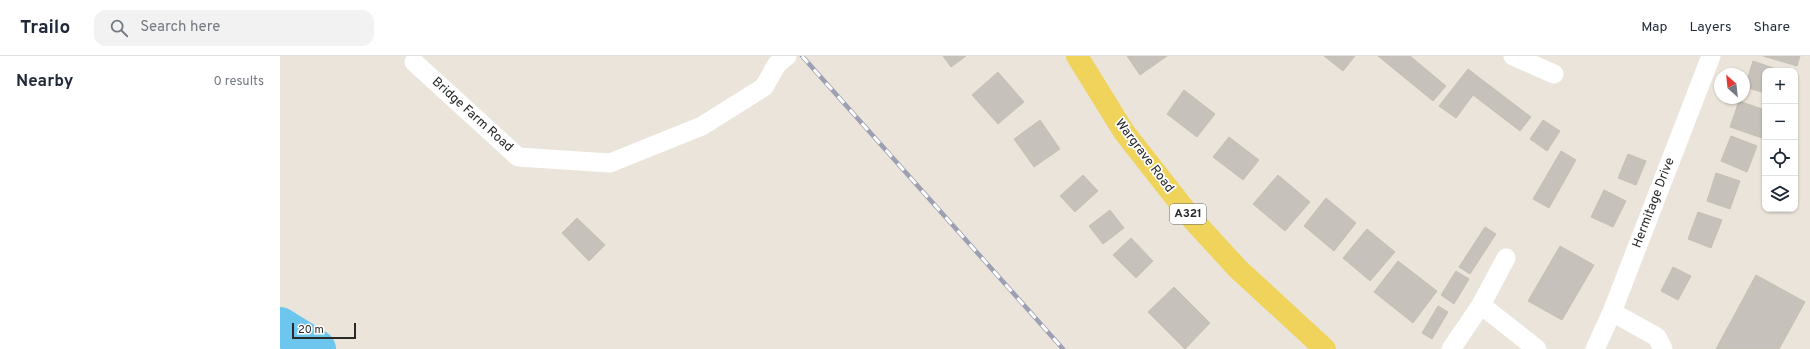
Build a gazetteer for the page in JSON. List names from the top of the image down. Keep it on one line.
{"streets":{"main road":["Wargrave Road","A321"],"street":["Bridge Farm Road","Hermitage Drive"]},"scale_bar":"20 m","north":"top left","page":{"header":"Trailo","search":"Search here","nav":["Map","Layers","Share"],"heading":["Nearby","0 results"],"map_buttons":["+","−"],"scale":"20 m"}}
